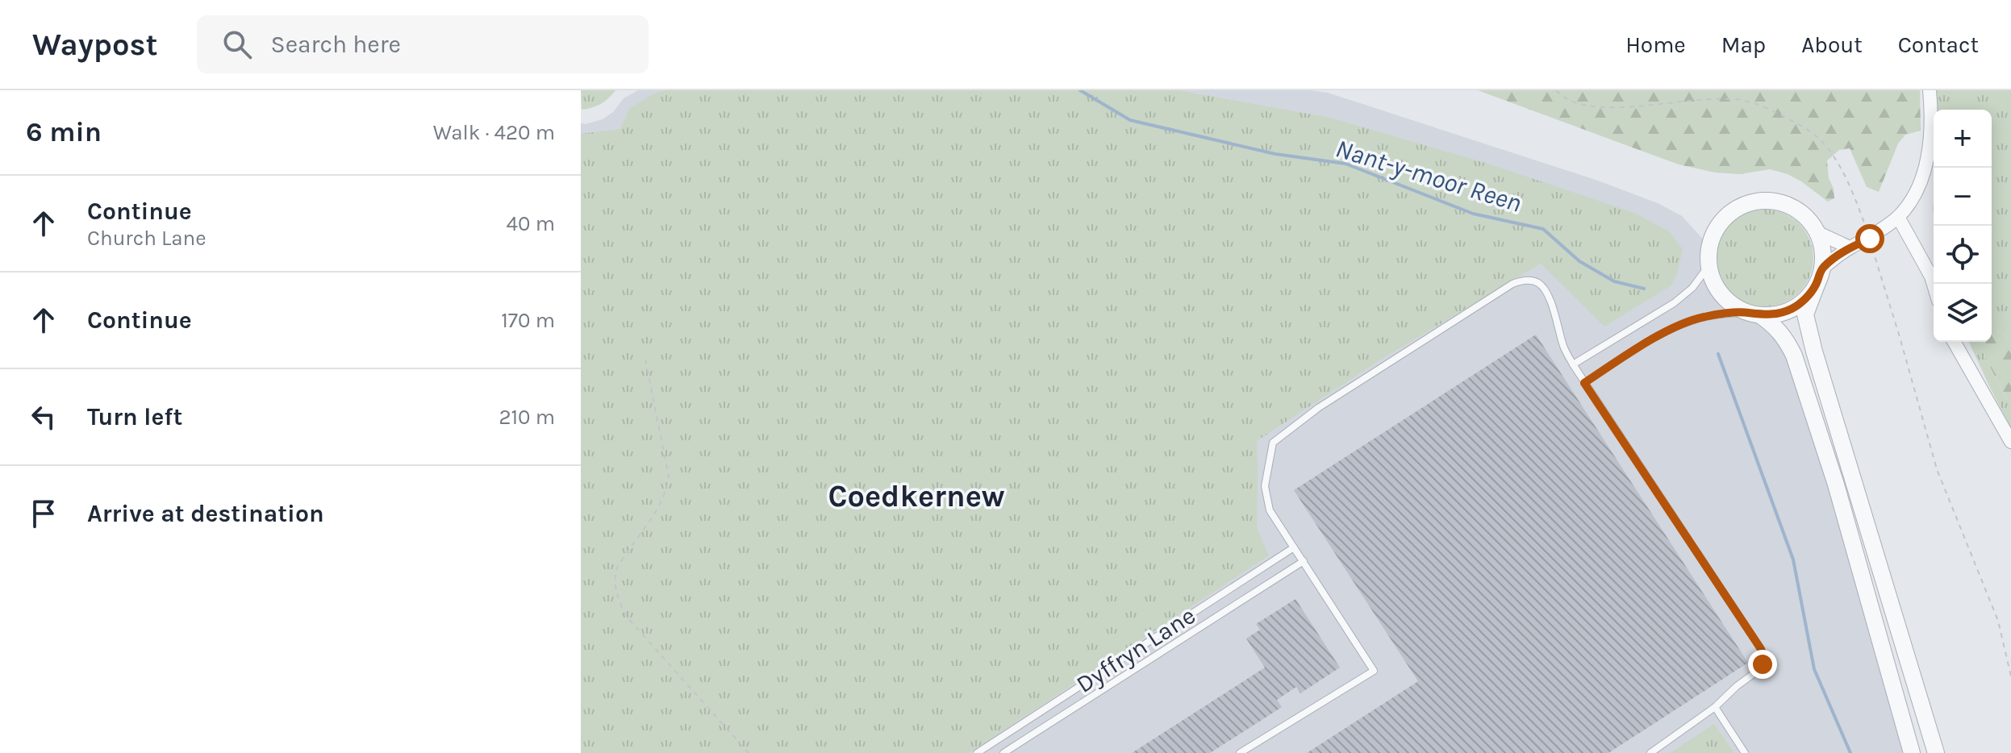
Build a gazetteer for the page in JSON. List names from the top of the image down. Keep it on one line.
{"streets":{"lane":["Dyffryn Lane"]},"districts":["Coedkernew"],"water":["Nant-y-moor Reen"],"page":{"header":"Waypost","search":"Search here","nav":["Home","Map","About","Contact"],"heading":["6 min","Walk · 420 m"],"map_buttons":["+","−"],"list":[["Continue","Church Lane","40 m"],["Continue","170 m"],["Turn left","210 m"],"Arrive at destination"]}}
